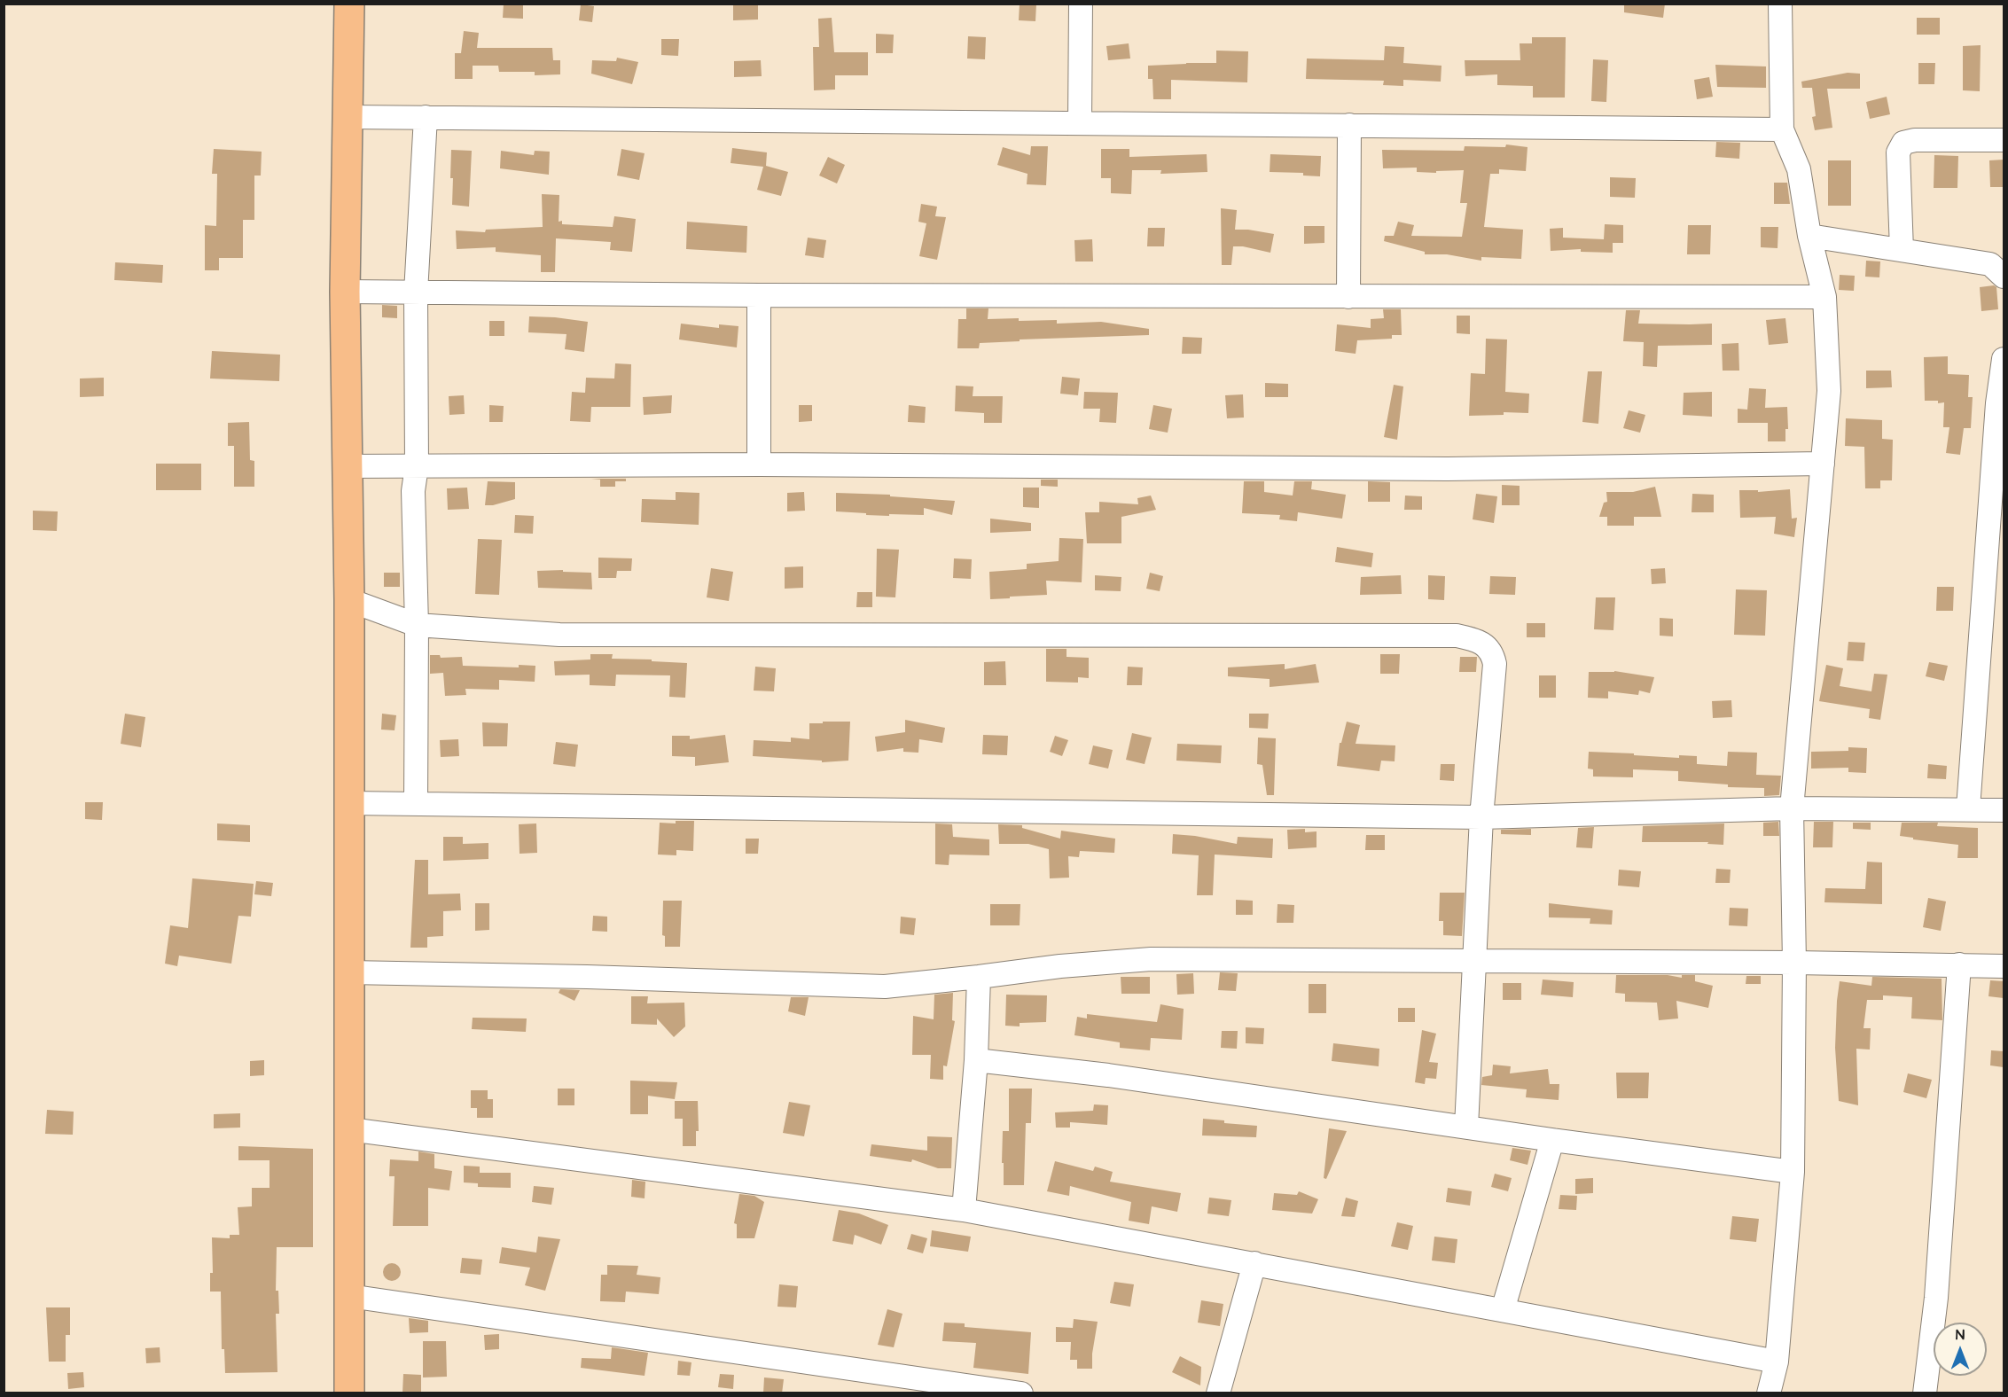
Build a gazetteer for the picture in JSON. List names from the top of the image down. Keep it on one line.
{"north":"top"}
